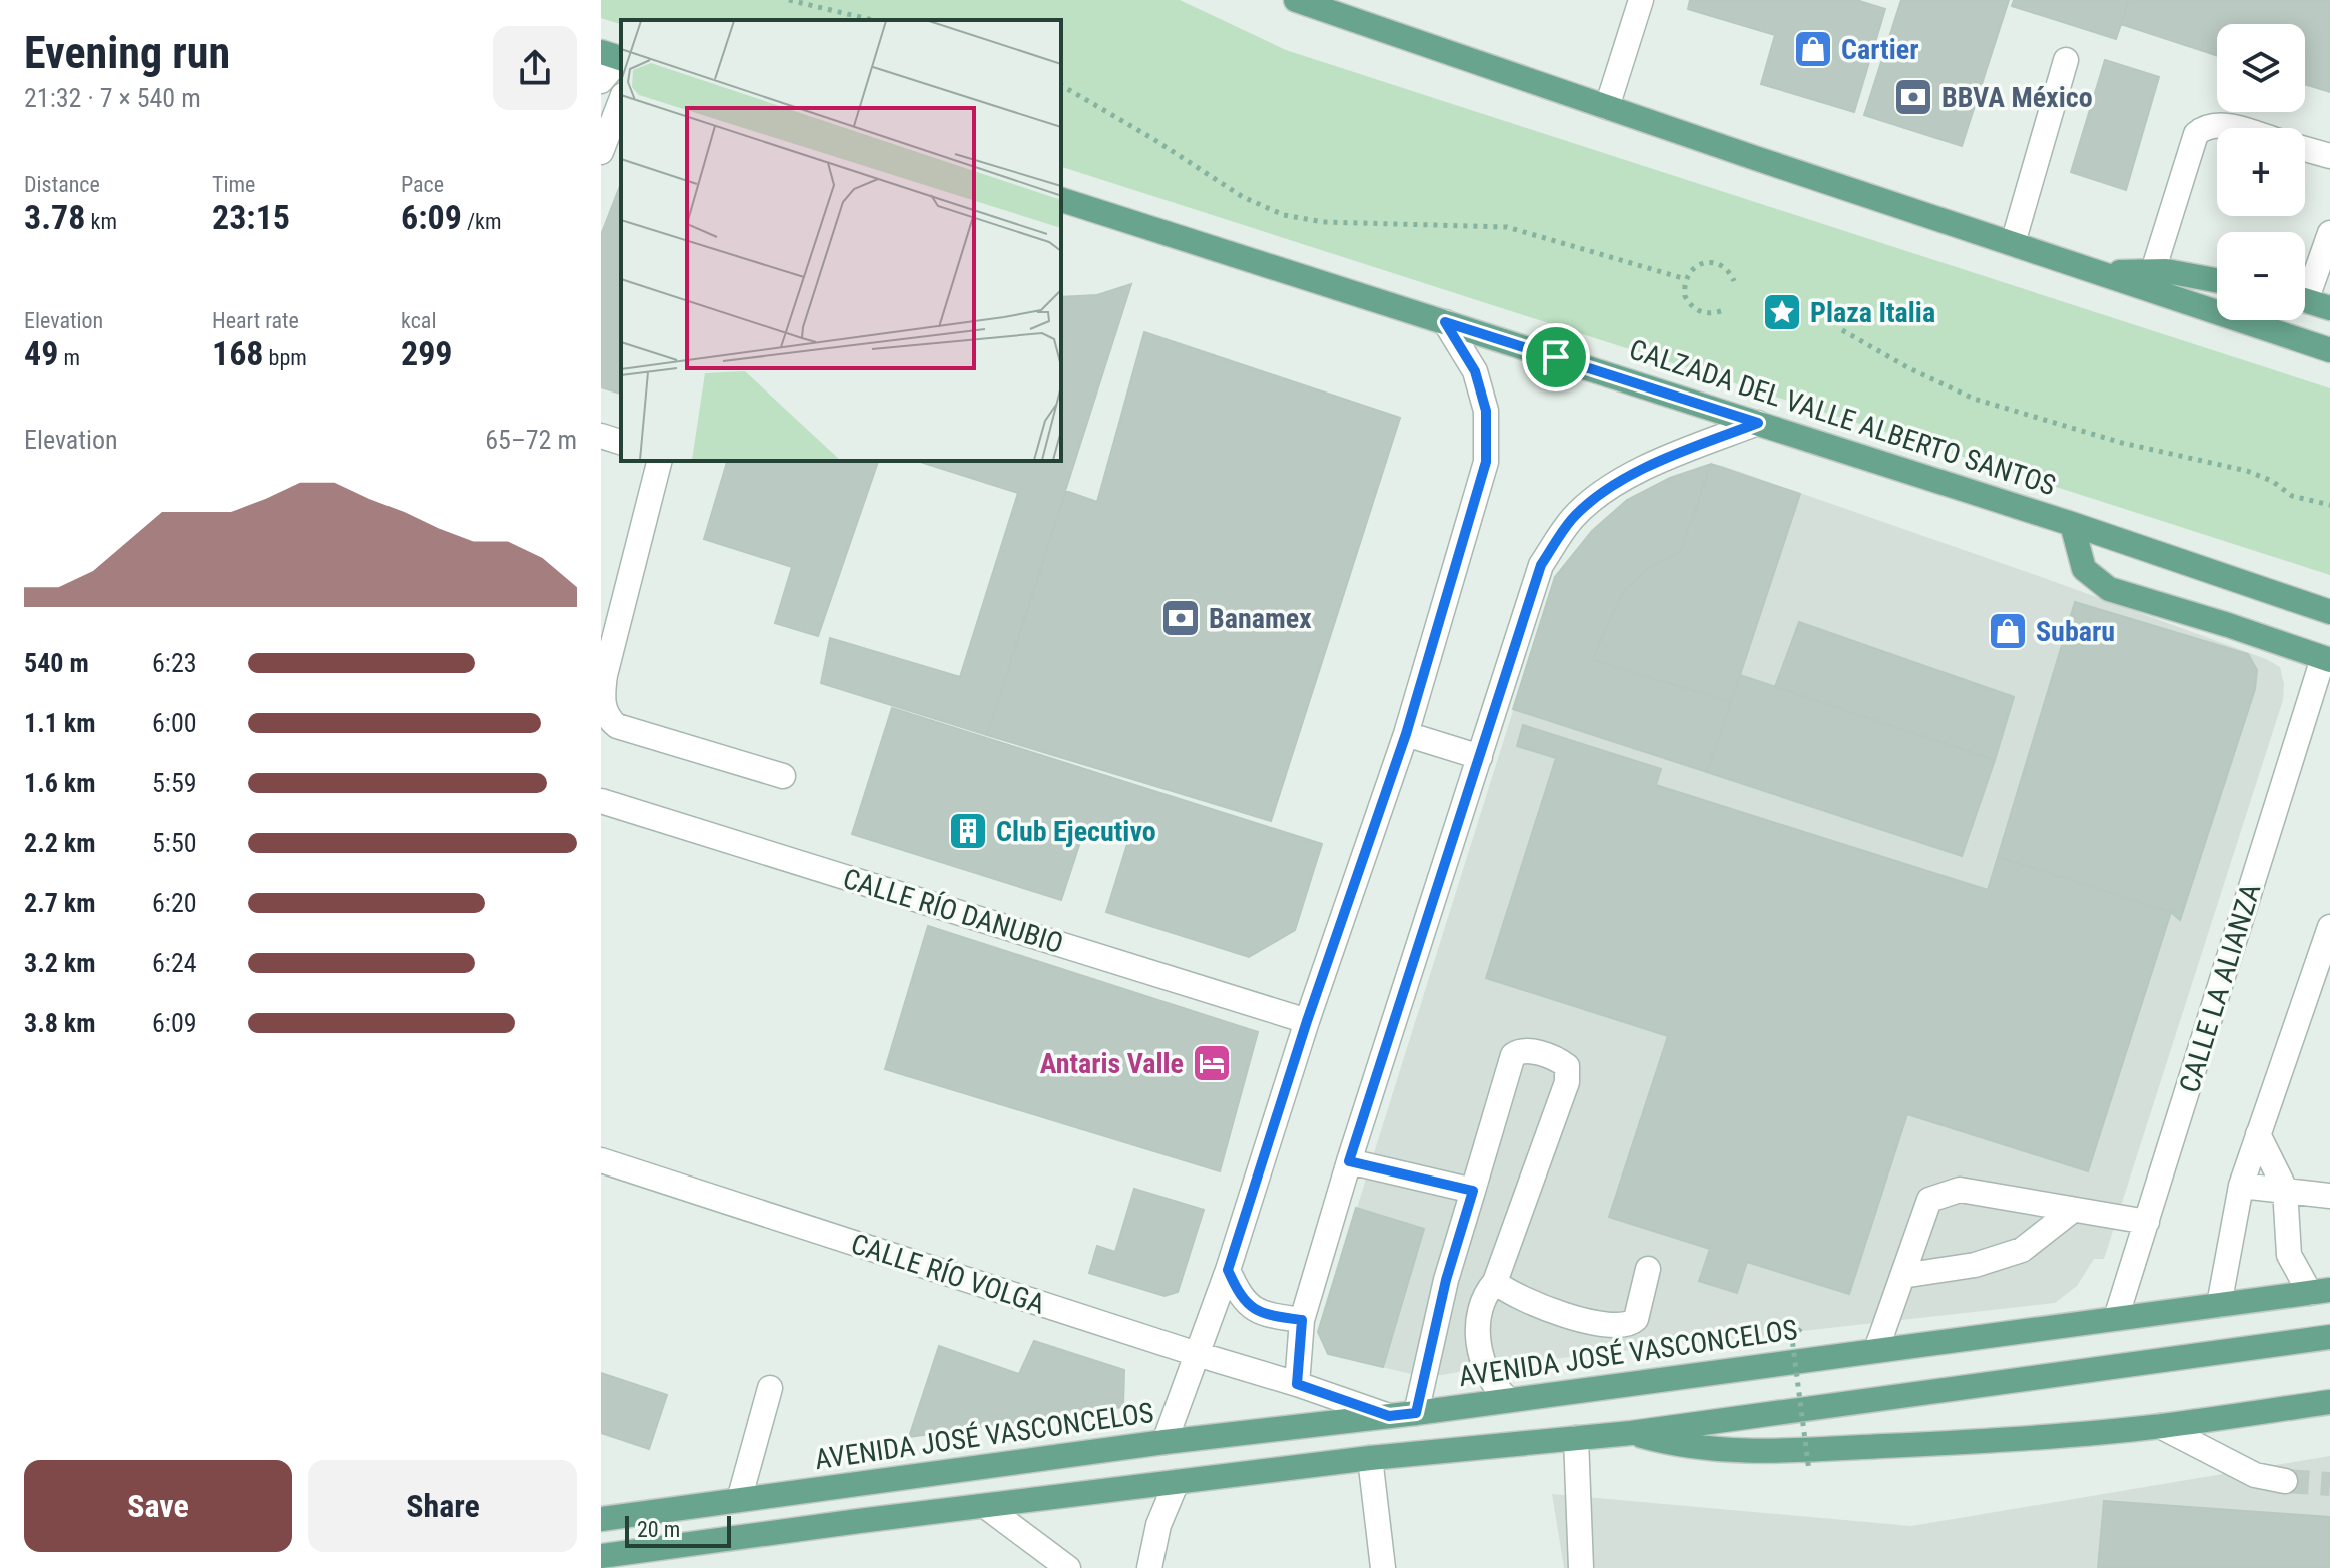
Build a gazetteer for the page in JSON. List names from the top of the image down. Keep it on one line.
{"streets":{"main road":["CALZADA DEL VALLE ALBERTO SANTOS","AVENIDA JOSÉ VASCONCELOS"],"street":["CALLE RÍO DANUBIO","CALLE LA ALIANZA","CALLE RÍO VOLGA"]},"crossings":[["CALLE LA ALIANZA","AVENIDA JOSÉ VASCONCELOS"],["CALLE RÍO VOLGA","AVENIDA JOSÉ VASCONCELOS"]],"places":{"shop":["Cartier","Subaru"],"bank":["BBVA México","Banamex"],"place":["Plaza Italia"],"building":["Club Ejecutivo"],"hotel":["Antaris Valle"]},"scale_bar":"20 m","page":{"heading":["Evening run","21:32 · 7 × 540 m"],"map_buttons":["+","−"],"stats":[["Distance","3.78 km"],["Time","23:15"],["Pace","6:09 /km"],["Elevation","49 m"],["Heart rate","168 bpm"],["kcal","299"]],"chart":["Elevation","65–72 m"],"list":[{"name":"540 m","note":"6:23"},{"name":"1.1 km","note":"6:00"},{"name":"1.6 km","note":"5:59"},{"name":"2.2 km","note":"5:50"},{"name":"2.7 km","note":"6:20"},{"name":"3.2 km","note":"6:24"},{"name":"3.8 km","note":"6:09"}],"buttons":["Save","Share"],"scale":"20 m"}}
